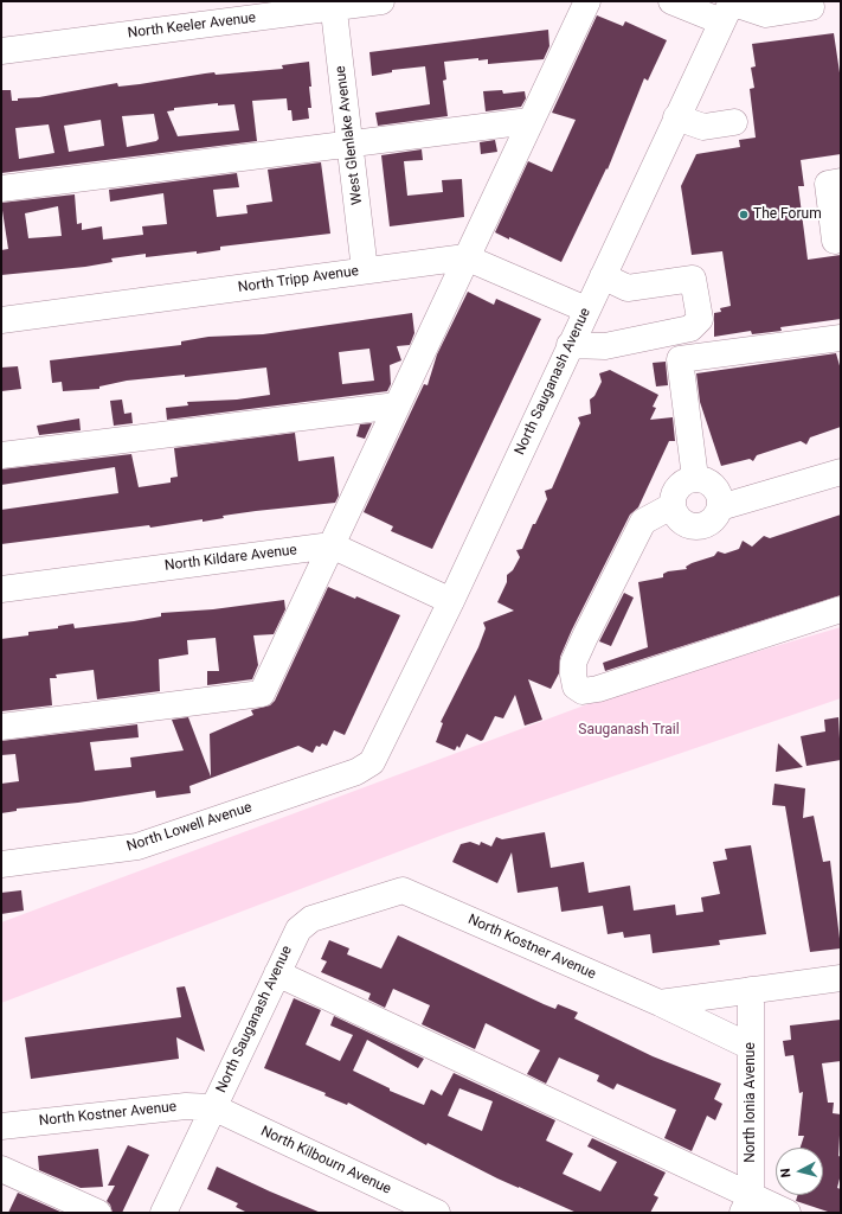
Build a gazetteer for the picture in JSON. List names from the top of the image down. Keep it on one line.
{"streets":{"street":["North Keeler Avenue","West Glenlake Avenue","North Tripp Avenue","North Sauganash Avenue","North Kildare Avenue","North Lowell Avenue","North Kostner Avenue","North Ionia Avenue","North Kilbourn Avenue"]},"crossings":[["North Keeler Avenue","West Glenlake Avenue"],["West Glenlake Avenue","North Tripp Avenue"],["North Tripp Avenue","North Sauganash Avenue"],["North Sauganash Avenue","North Lowell Avenue"],["North Sauganash Avenue","North Kostner Avenue"],["North Sauganash Avenue","North Kilbourn Avenue"],["North Kostner Avenue","North Ionia Avenue"],["North Kostner Avenue","North Kilbourn Avenue"]],"parks":["Sauganash Trail"],"places":["The Forum"],"north":"left"}
